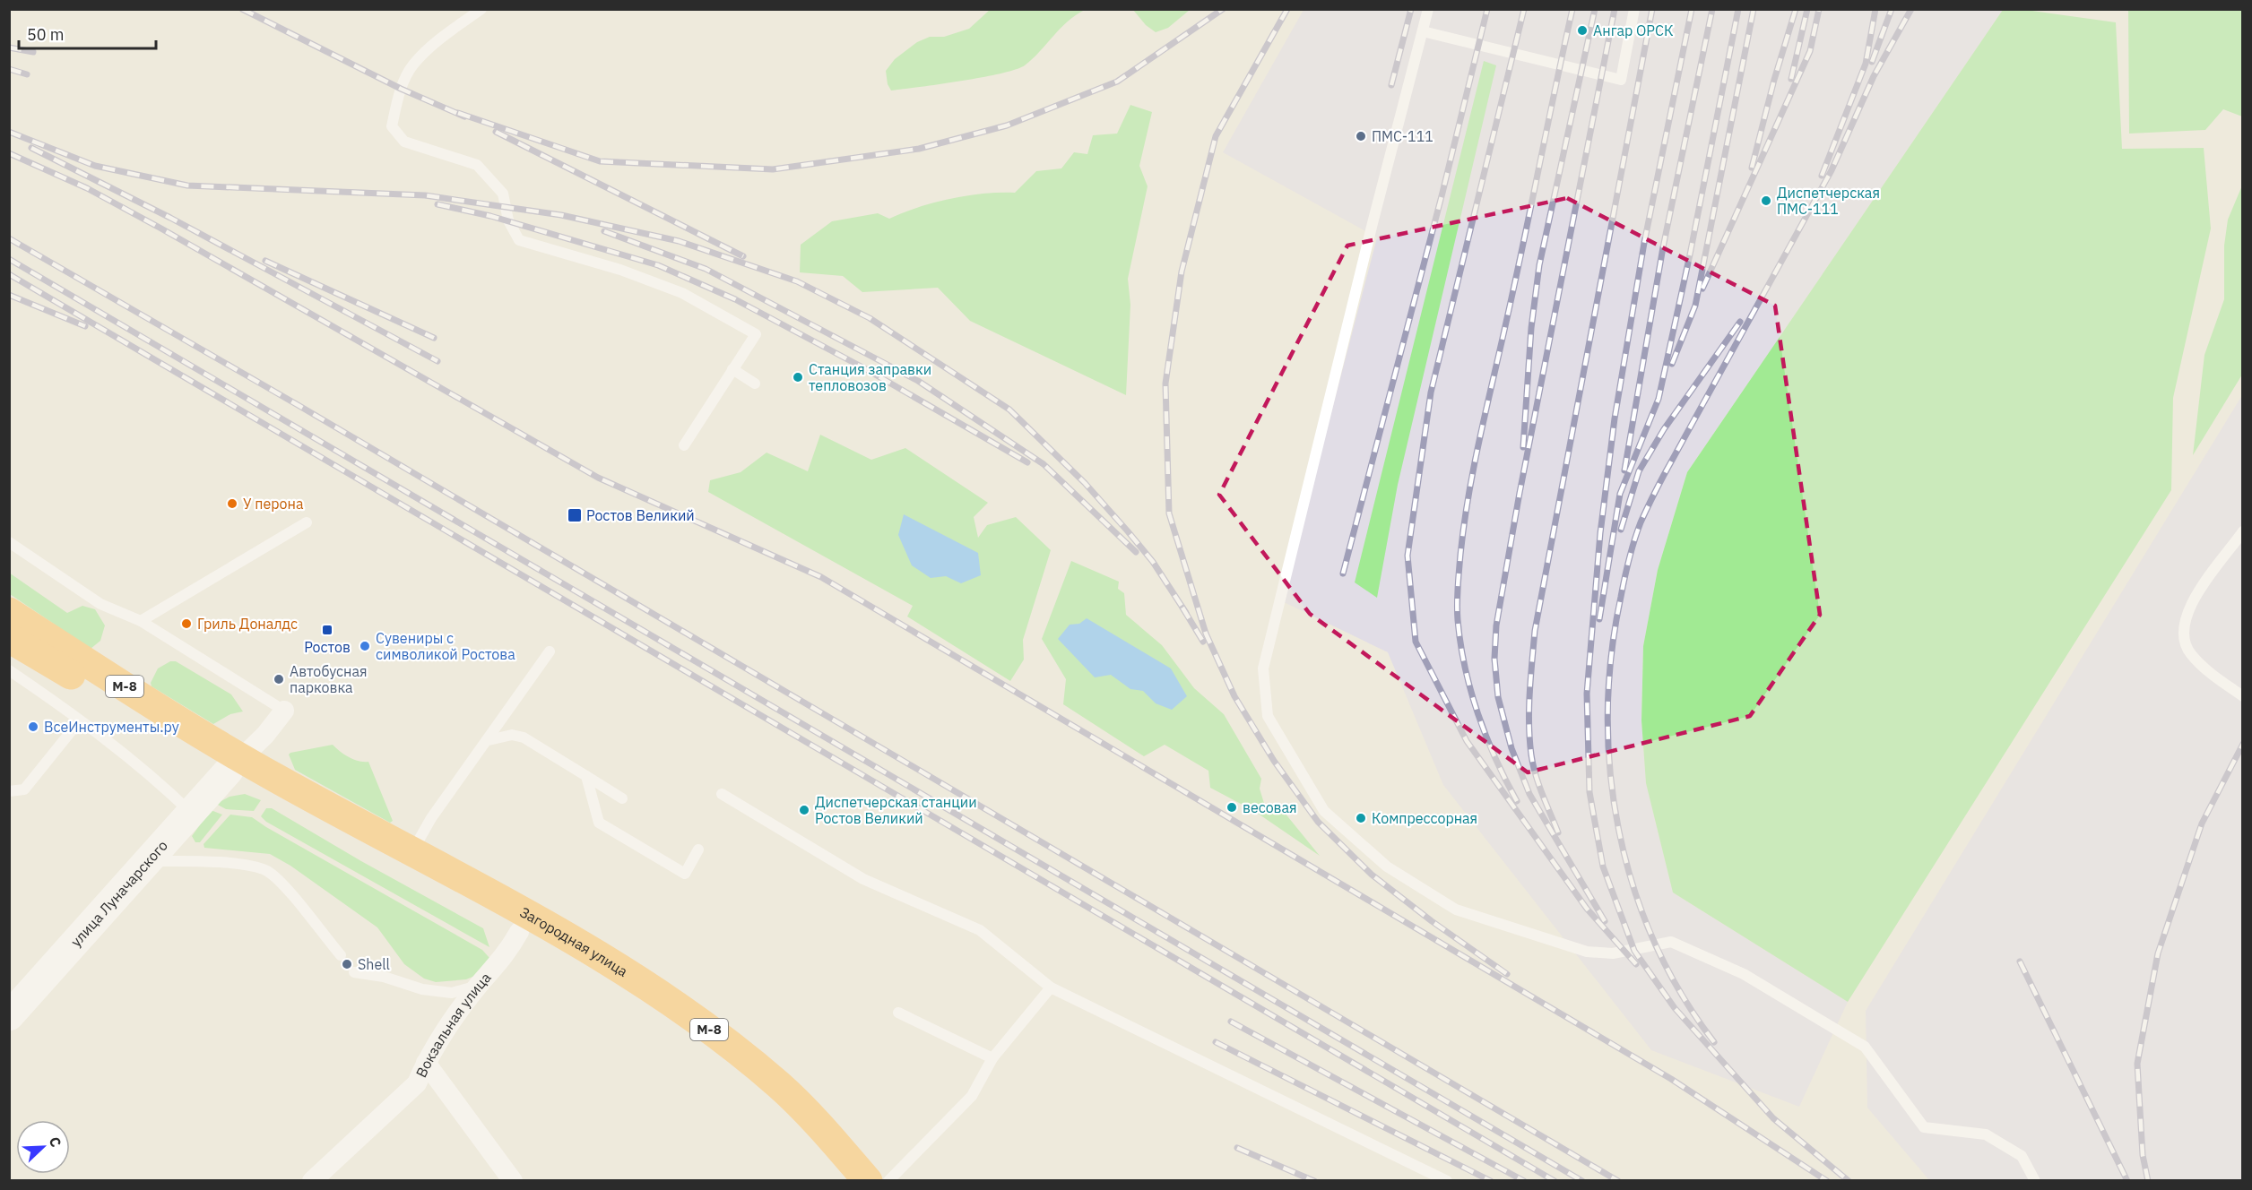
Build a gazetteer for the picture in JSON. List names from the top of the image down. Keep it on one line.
{"streets":{"highway":["М-8","Загородная улица"],"street":["улица Луначарского","Вокзальная улица"]},"crossings":[["М-8","улица Луначарского"],["М-8","Загородная улица"],["улица Луначарского","Загородная улица"],["Загородная улица","Вокзальная улица"]],"places":{"other":["Ангар ОРСК","ПМС-111","Диспетчерская ПМС-111","Станция заправки тепловозов","У перона","Гриль Доналдс","Сувениры с символикой Ростова","Автобусная парковка","ВсеИнструменты.ру","весовая","Диспетчерская станции Ростов Великий","Компрессорная","Shell"],"transit":["Ростов Великий","Ростов"]},"scale_bar":"50 m","north":"top right"}
